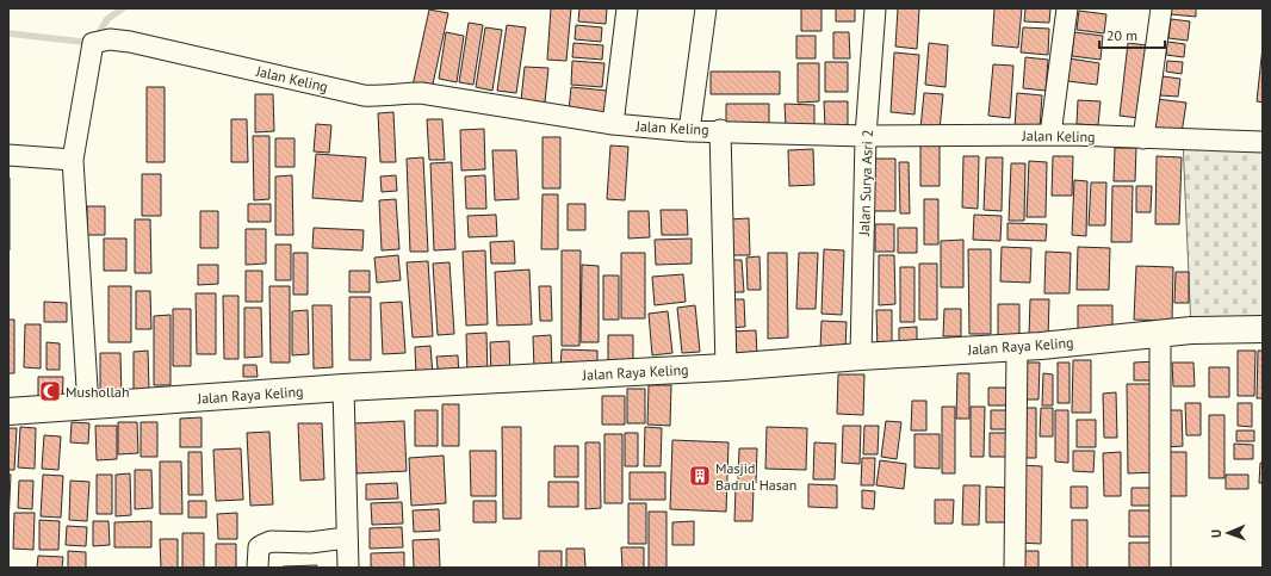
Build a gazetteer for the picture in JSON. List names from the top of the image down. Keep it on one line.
{"streets":{"street":["Jalan Keling","Jalan Surya Asri 2","Jalan Raya Keling"]},"crossings":[["Jalan Keling","Jalan Surya Asri 2"],["Jalan Surya Asri 2","Jalan Raya Keling"]],"places":{"mosque":["Mushollah"],"building":["Masjid Badrul Hasan"]},"scale_bar":"20 m","north":"left"}
